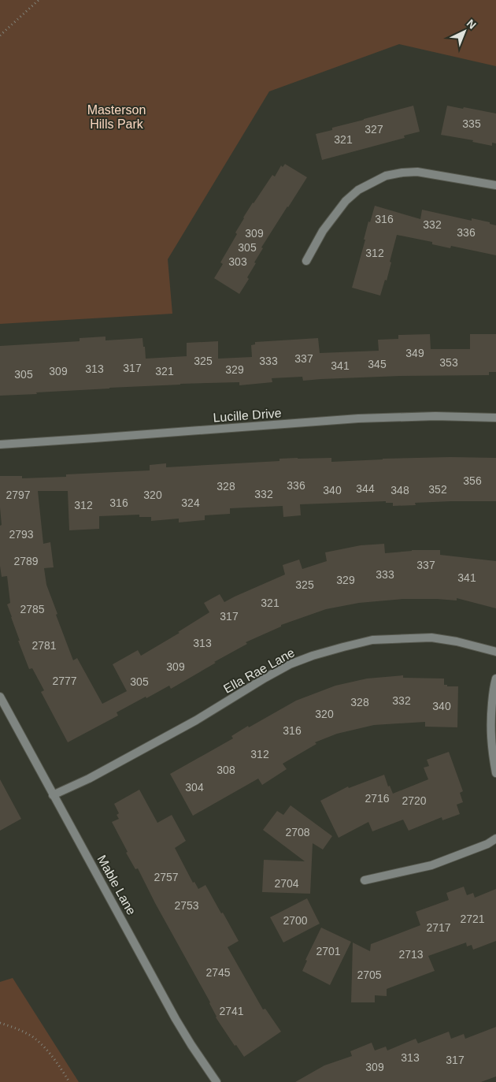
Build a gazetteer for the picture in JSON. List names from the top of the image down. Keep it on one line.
{"streets":{"street":["Lucille Drive","Ella Rae Lane","Mable Lane"]},"crossings":[["Ella Rae Lane","Mable Lane"]],"parks":["Masterson Hills Park"],"house_numbers":["335","327","321","316","332","336","309","305","312","303","349","337","325","333","353","345","341","317","313","329","309","321","305","356","336","328","344","352","340","348","332","2797","320","316","324","312","2793","2789","337","333","341","329","325","321","2785","317","313","2781","309","2777","305","332","328","340","320","316","312","308","304","2716","2720","2708","2757","2704","2753","2721","2700","2717","2701","2713","2745","2705","2741","313","317","309"],"north":"top right"}
